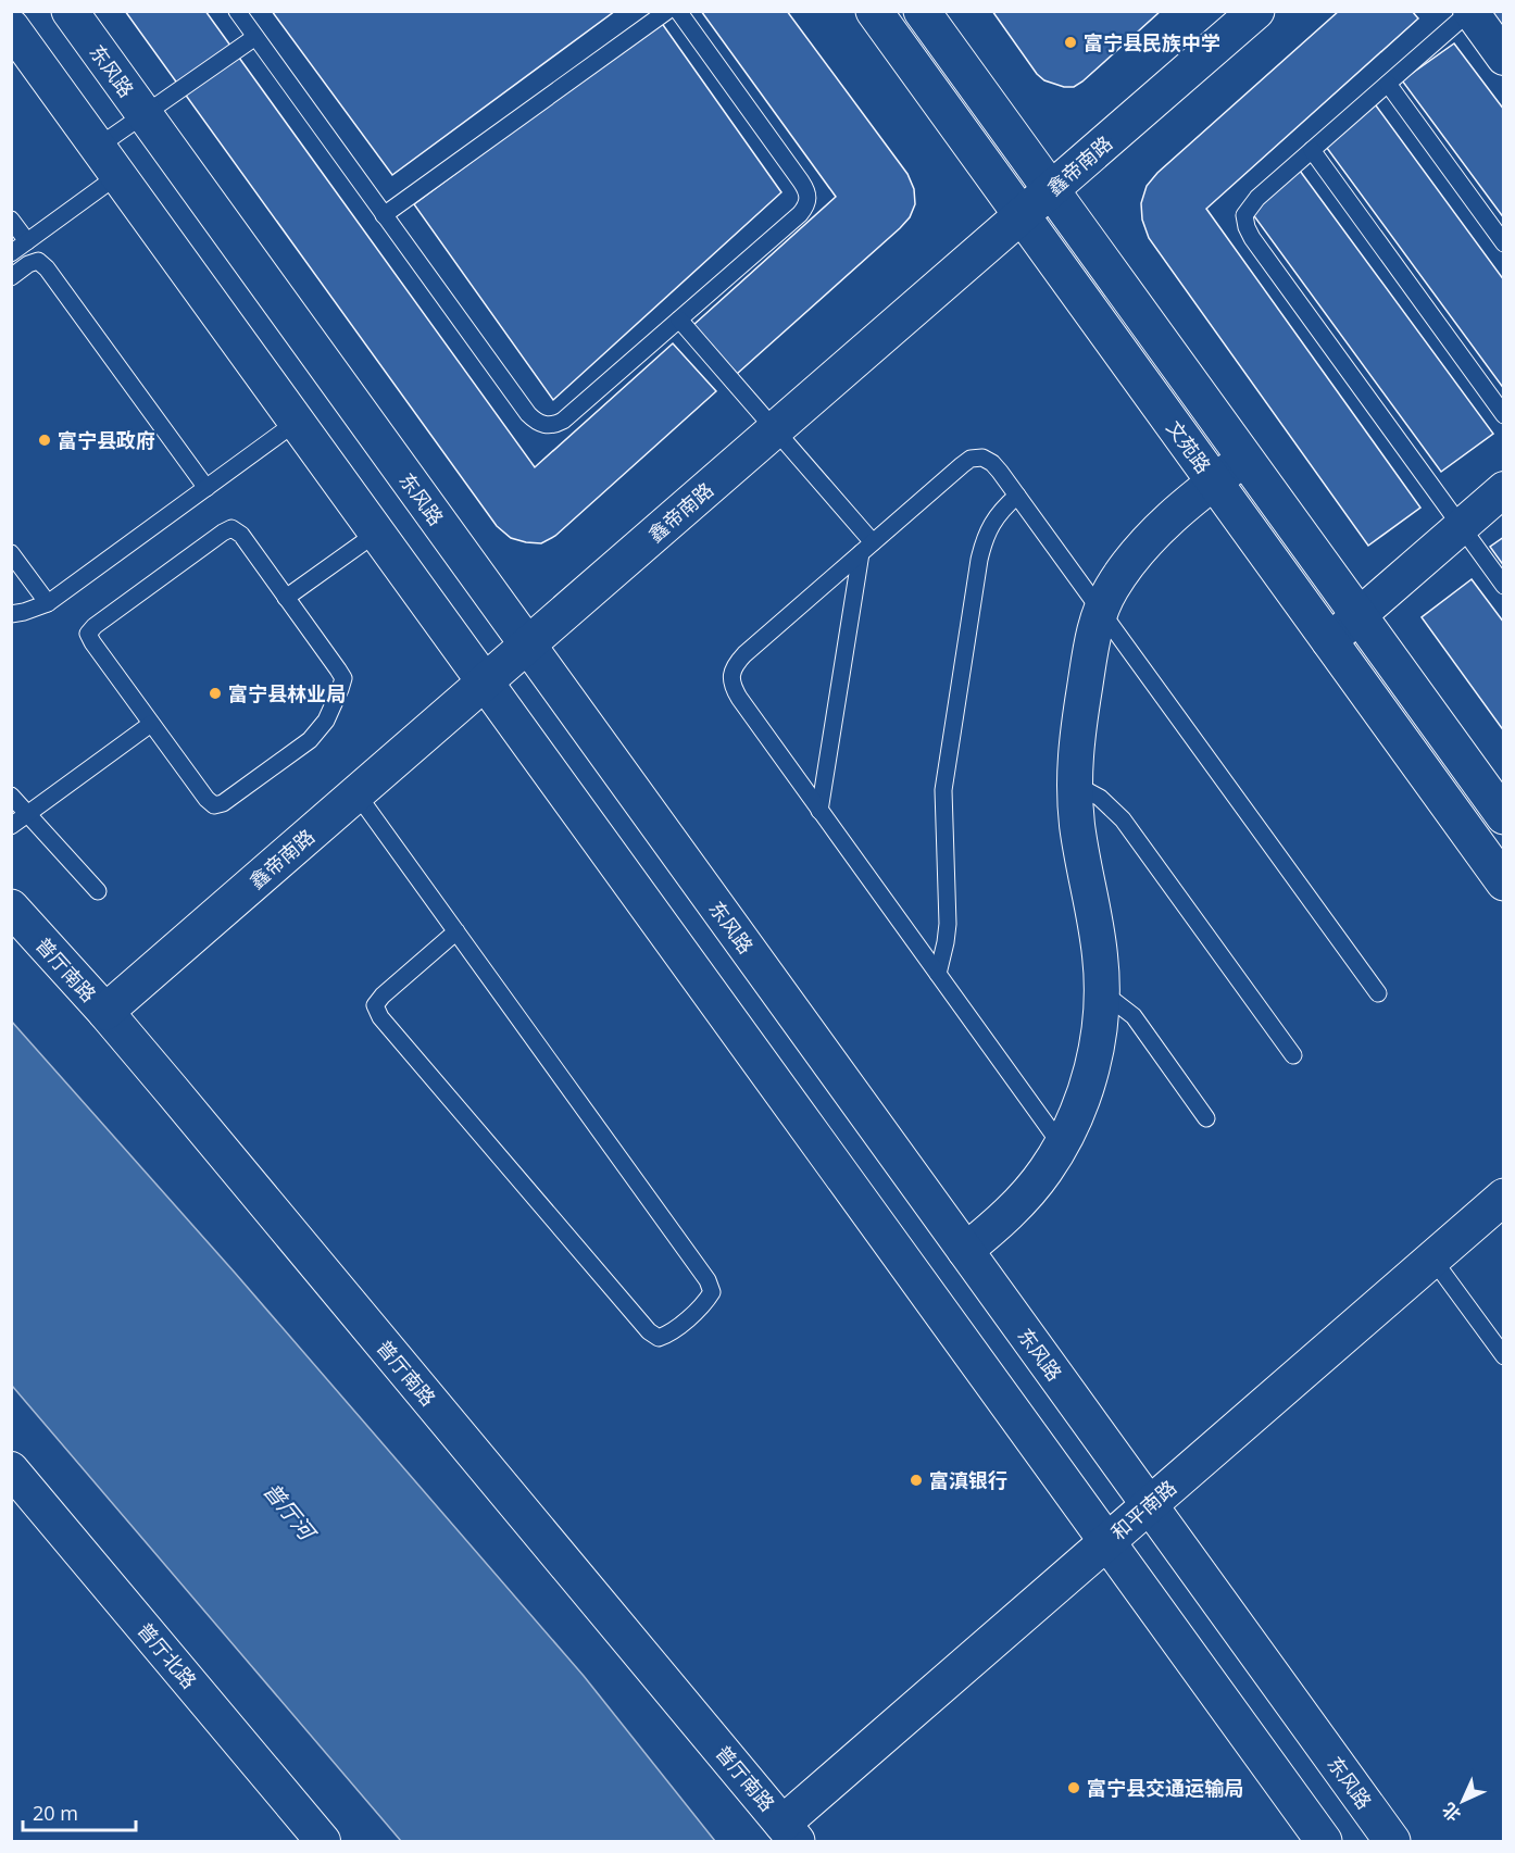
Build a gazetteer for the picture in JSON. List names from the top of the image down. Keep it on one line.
{"streets":{"street":["东风路","鑫帝南路","文苑路","普厅南路","和平南路","普厅北路"]},"crossings":[["东风路","鑫帝南路"],["东风路","和平南路"],["鑫帝南路","文苑路"],["鑫帝南路","普厅南路"],["普厅南路","和平南路"]],"water":["普厅河"],"places":["富宁县民族中学","富宁县政府","富宁县林业局","富滇银行","富宁县交通运输局"],"scale_bar":"20 m","north":"bottom left"}
